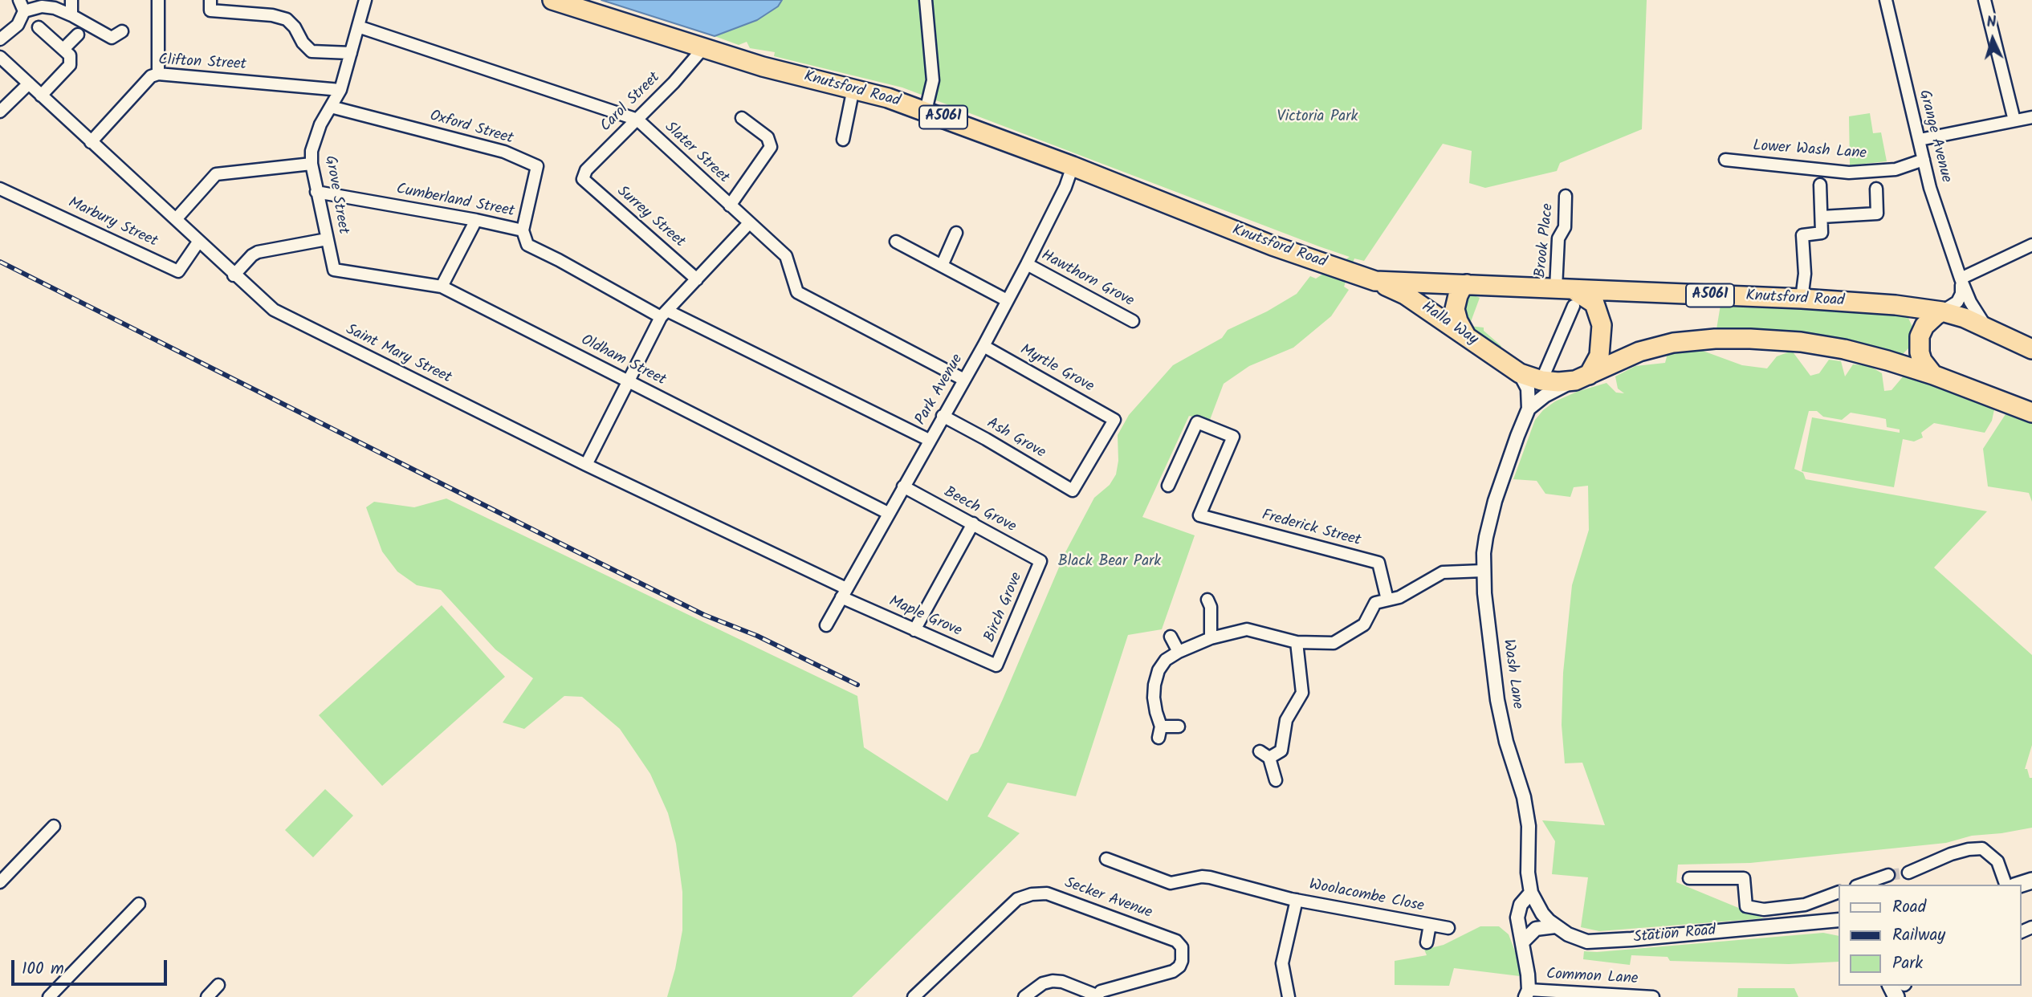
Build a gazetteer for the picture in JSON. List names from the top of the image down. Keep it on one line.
{"streets":{"highway":["Knutsford Road","A5061","Halla Way"],"street":["Clifton Street","Carol Street","Oxford Street","Grange Avenue","Lower Wash Lane","Slater Street","Grove Street","Cumberland Street","Surrey Street","Marbury Street","Brook Place","Hawthorn Grove","Saint Mary Street","Oldham Street","Myrtle Grove","Park Avenue","Ash Grove","Beech Grove","Frederick Street","Birch Grove","Maple Grove","Wash Lane","Woolacombe Close","Secker Avenue","Station Road","Common Lane"]},"crossings":[["Clifton Street","Grove Street"],["Clifton Street","Saint Mary Street"],["Knutsford Road","Carol Street"],["Knutsford Road","Grange Avenue"],["Knutsford Road","Brook Place"],["Knutsford Road","Halla Way"],["Knutsford Road","Park Avenue"],["Carol Street","Slater Street"],["Carol Street","Surrey Street"],["A5061","Halla Way"],["Oxford Street","Grove Street"],["Oxford Street","Cumberland Street"],["Grange Avenue","Lower Wash Lane"],["Slater Street","Grove Street"],["Slater Street","Park Avenue"],["Grove Street","Cumberland Street"],["Grove Street","Oldham Street"],["Cumberland Street","Park Avenue"],["Marbury Street","Saint Mary Street"],["Hawthorn Grove","Park Avenue"],["Saint Mary Street","Park Avenue"],["Saint Mary Street","Maple Grove"],["Oldham Street","Park Avenue"],["Myrtle Grove","Park Avenue"],["Myrtle Grove","Ash Grove"],["Park Avenue","Ash Grove"],["Park Avenue","Beech Grove"],["Park Avenue","Maple Grove"],["Beech Grove","Birch Grove"],["Birch Grove","Maple Grove"],["Wash Lane","Station Road"]],"parks":["Victoria Park","Black Bear Park"],"legend":["Road","Railway","Park"],"scale_bar":"100 m","north":"top"}
